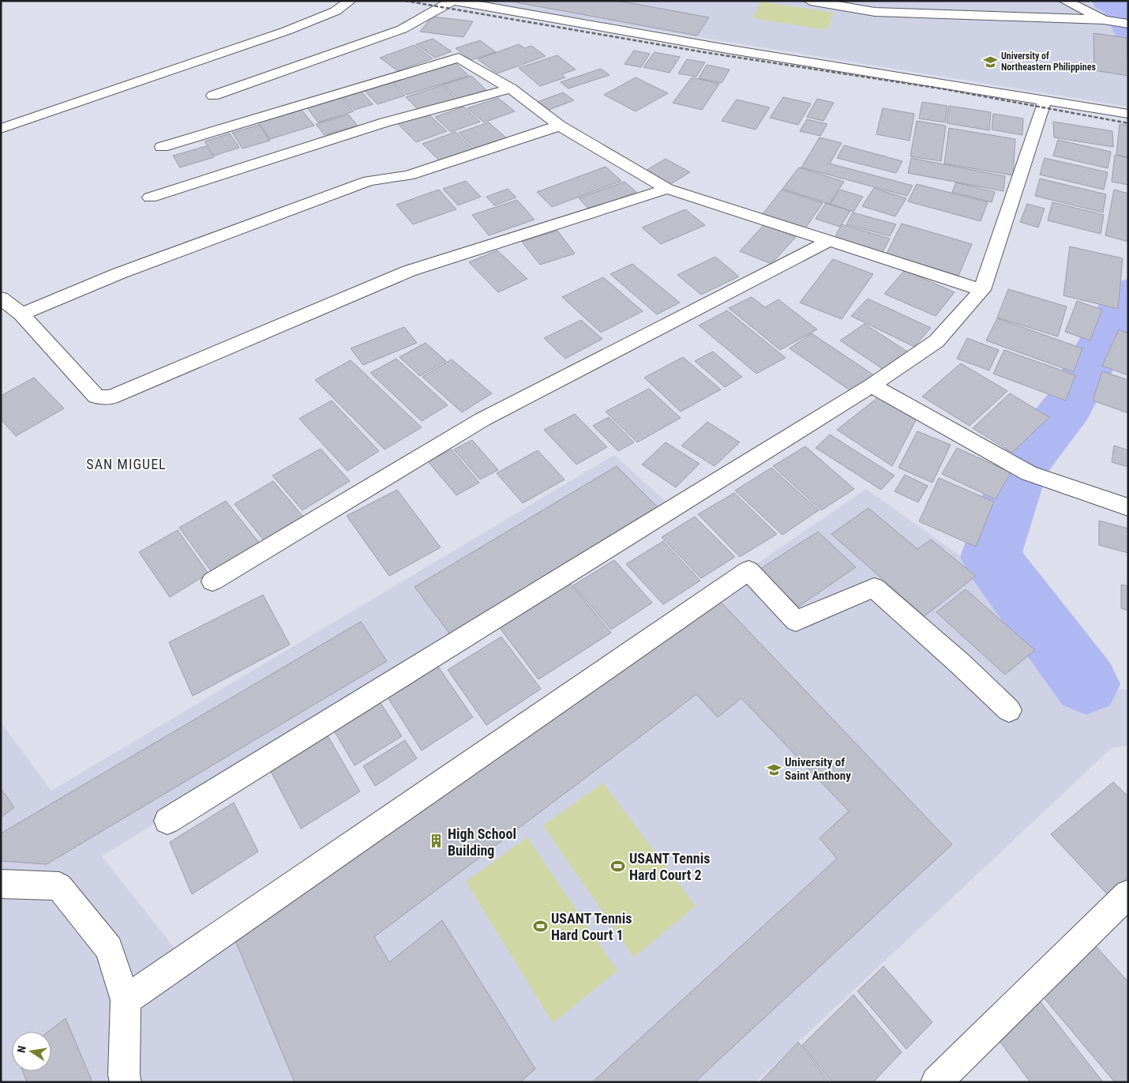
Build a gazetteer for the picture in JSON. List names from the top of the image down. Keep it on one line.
{"districts":["SAN MIGUEL"],"places":{"school or university":["University of Northeastern Philippines","University of Saint Anthony"],"building":["High School Building"],"sports":["USANT Tennis Hard Court 2","USANT Tennis Hard Court 1"]},"north":"left"}
